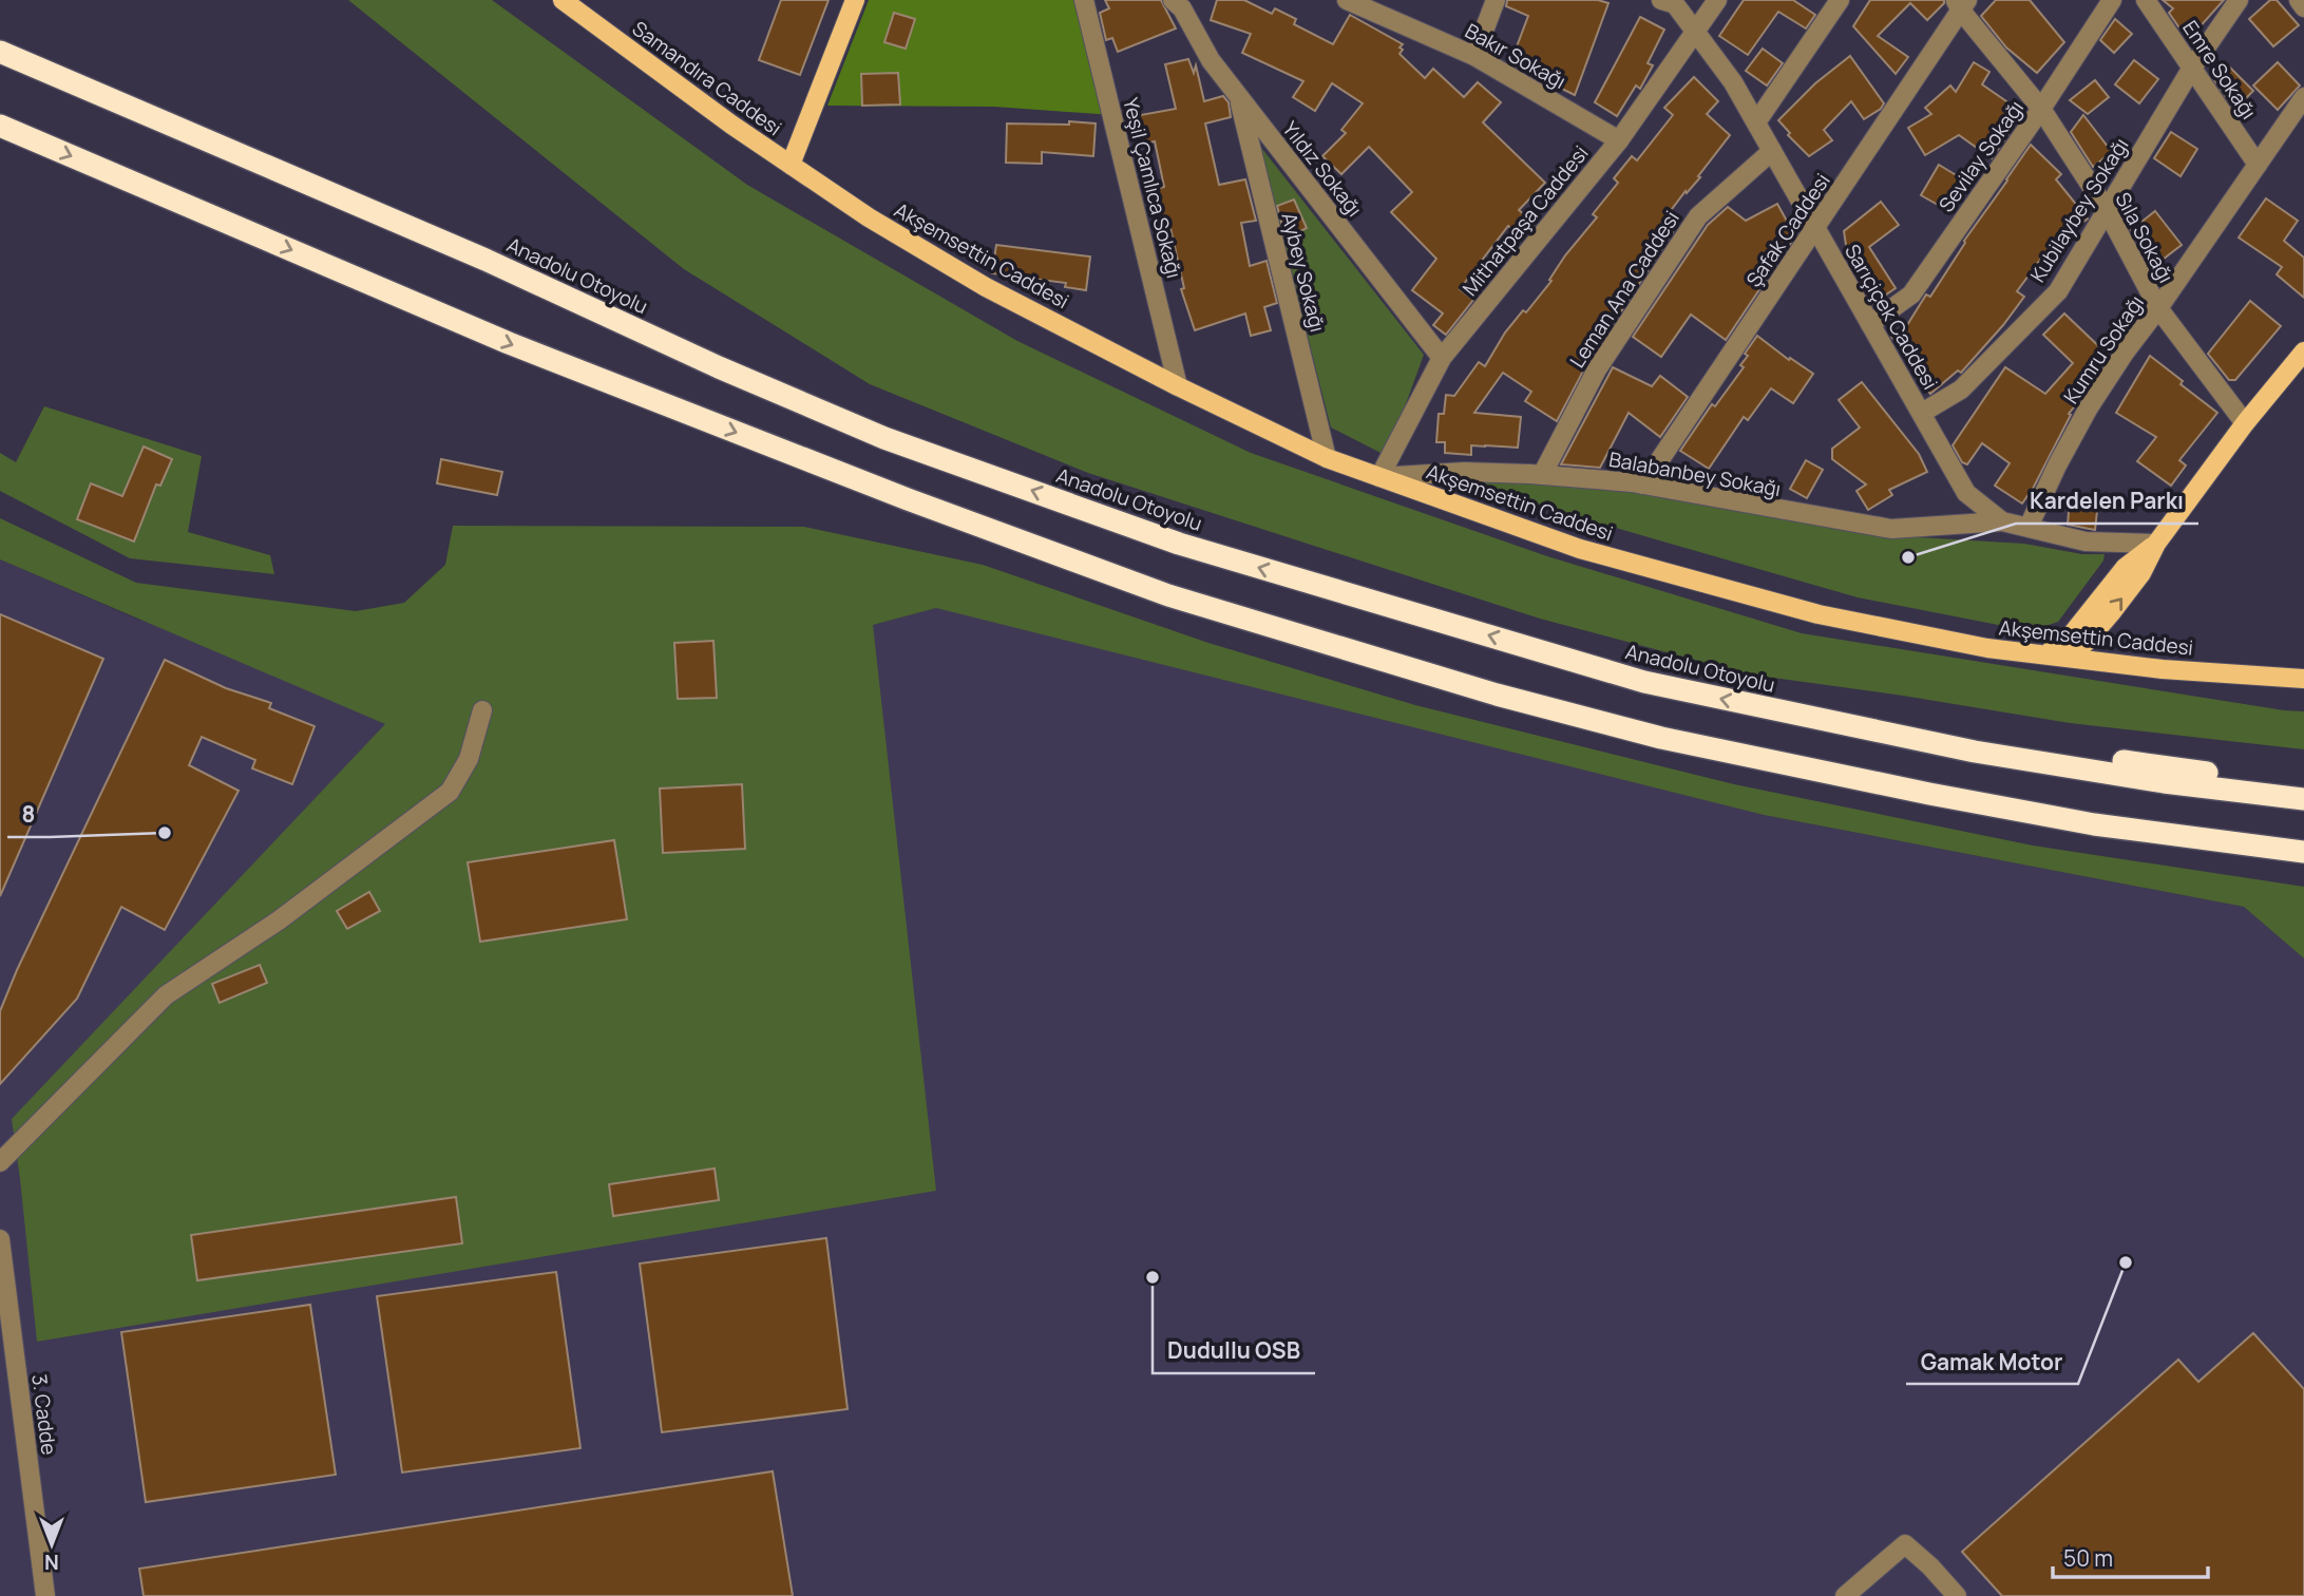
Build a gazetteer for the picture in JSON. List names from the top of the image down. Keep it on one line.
{"streets":{"highway":["Anadolu Otoyolu"],"main road":["Samandıra Caddesi","Akşemsettin Caddesi"],"street":["Bakır Sokağı","Emre Sokağı","Sevilay Sokağı","Yıldız Sokağı","Yeşil Çamlıca Sokağı","Kubilaybey Sokağı","Mithatpaşa Caddesi","Şafak Caddesi","Sıla Sokağı","Aybey Sokağı","Leman Ana Caddesi","Sarıçiçek Caddesi","Kumru Sokağı","Balabanbey Sokağı","3. Cadde"]},"crossings":[["Bakır Sokağı","Mithatpaşa Caddesi"],["Emre Sokağı","Kubilaybey Sokağı"],["Emre Sokağı","Kumru Sokağı"],["Samandıra Caddesi","Akşemsettin Caddesi"],["Sevilay Sokağı","Sıla Sokağı"],["Sevilay Sokağı","Sarıçiçek Caddesi"],["Yıldız Sokağı","Mithatpaşa Caddesi"],["Yıldız Sokağı","Aybey Sokağı"],["Yeşil Çamlıca Sokağı","Akşemsettin Caddesi"],["Kubilaybey Sokağı","Sıla Sokağı"],["Kubilaybey Sokağı","Sarıçiçek Caddesi"],["Mithatpaşa Caddesi","Akşemsettin Caddesi"],["Mithatpaşa Caddesi","Sarıçiçek Caddesi"],["Mithatpaşa Caddesi","Balabanbey Sokağı"],["Şafak Caddesi","Sıla Sokağı"],["Şafak Caddesi","Sarıçiçek Caddesi"],["Şafak Caddesi","Balabanbey Sokağı"],["Sıla Sokağı","Kumru Sokağı"],["Akşemsettin Caddesi","Aybey Sokağı"],["Akşemsettin Caddesi","Balabanbey Sokağı"],["Leman Ana Caddesi","Sarıçiçek Caddesi"],["Leman Ana Caddesi","Balabanbey Sokağı"],["Sarıçiçek Caddesi","Kumru Sokağı"],["Sarıçiçek Caddesi","Balabanbey Sokağı"]],"places":["Kardelen Parkı","8","Gamak Motor","Dudullu OSB"],"scale_bar":"50 m","north":"bottom"}
